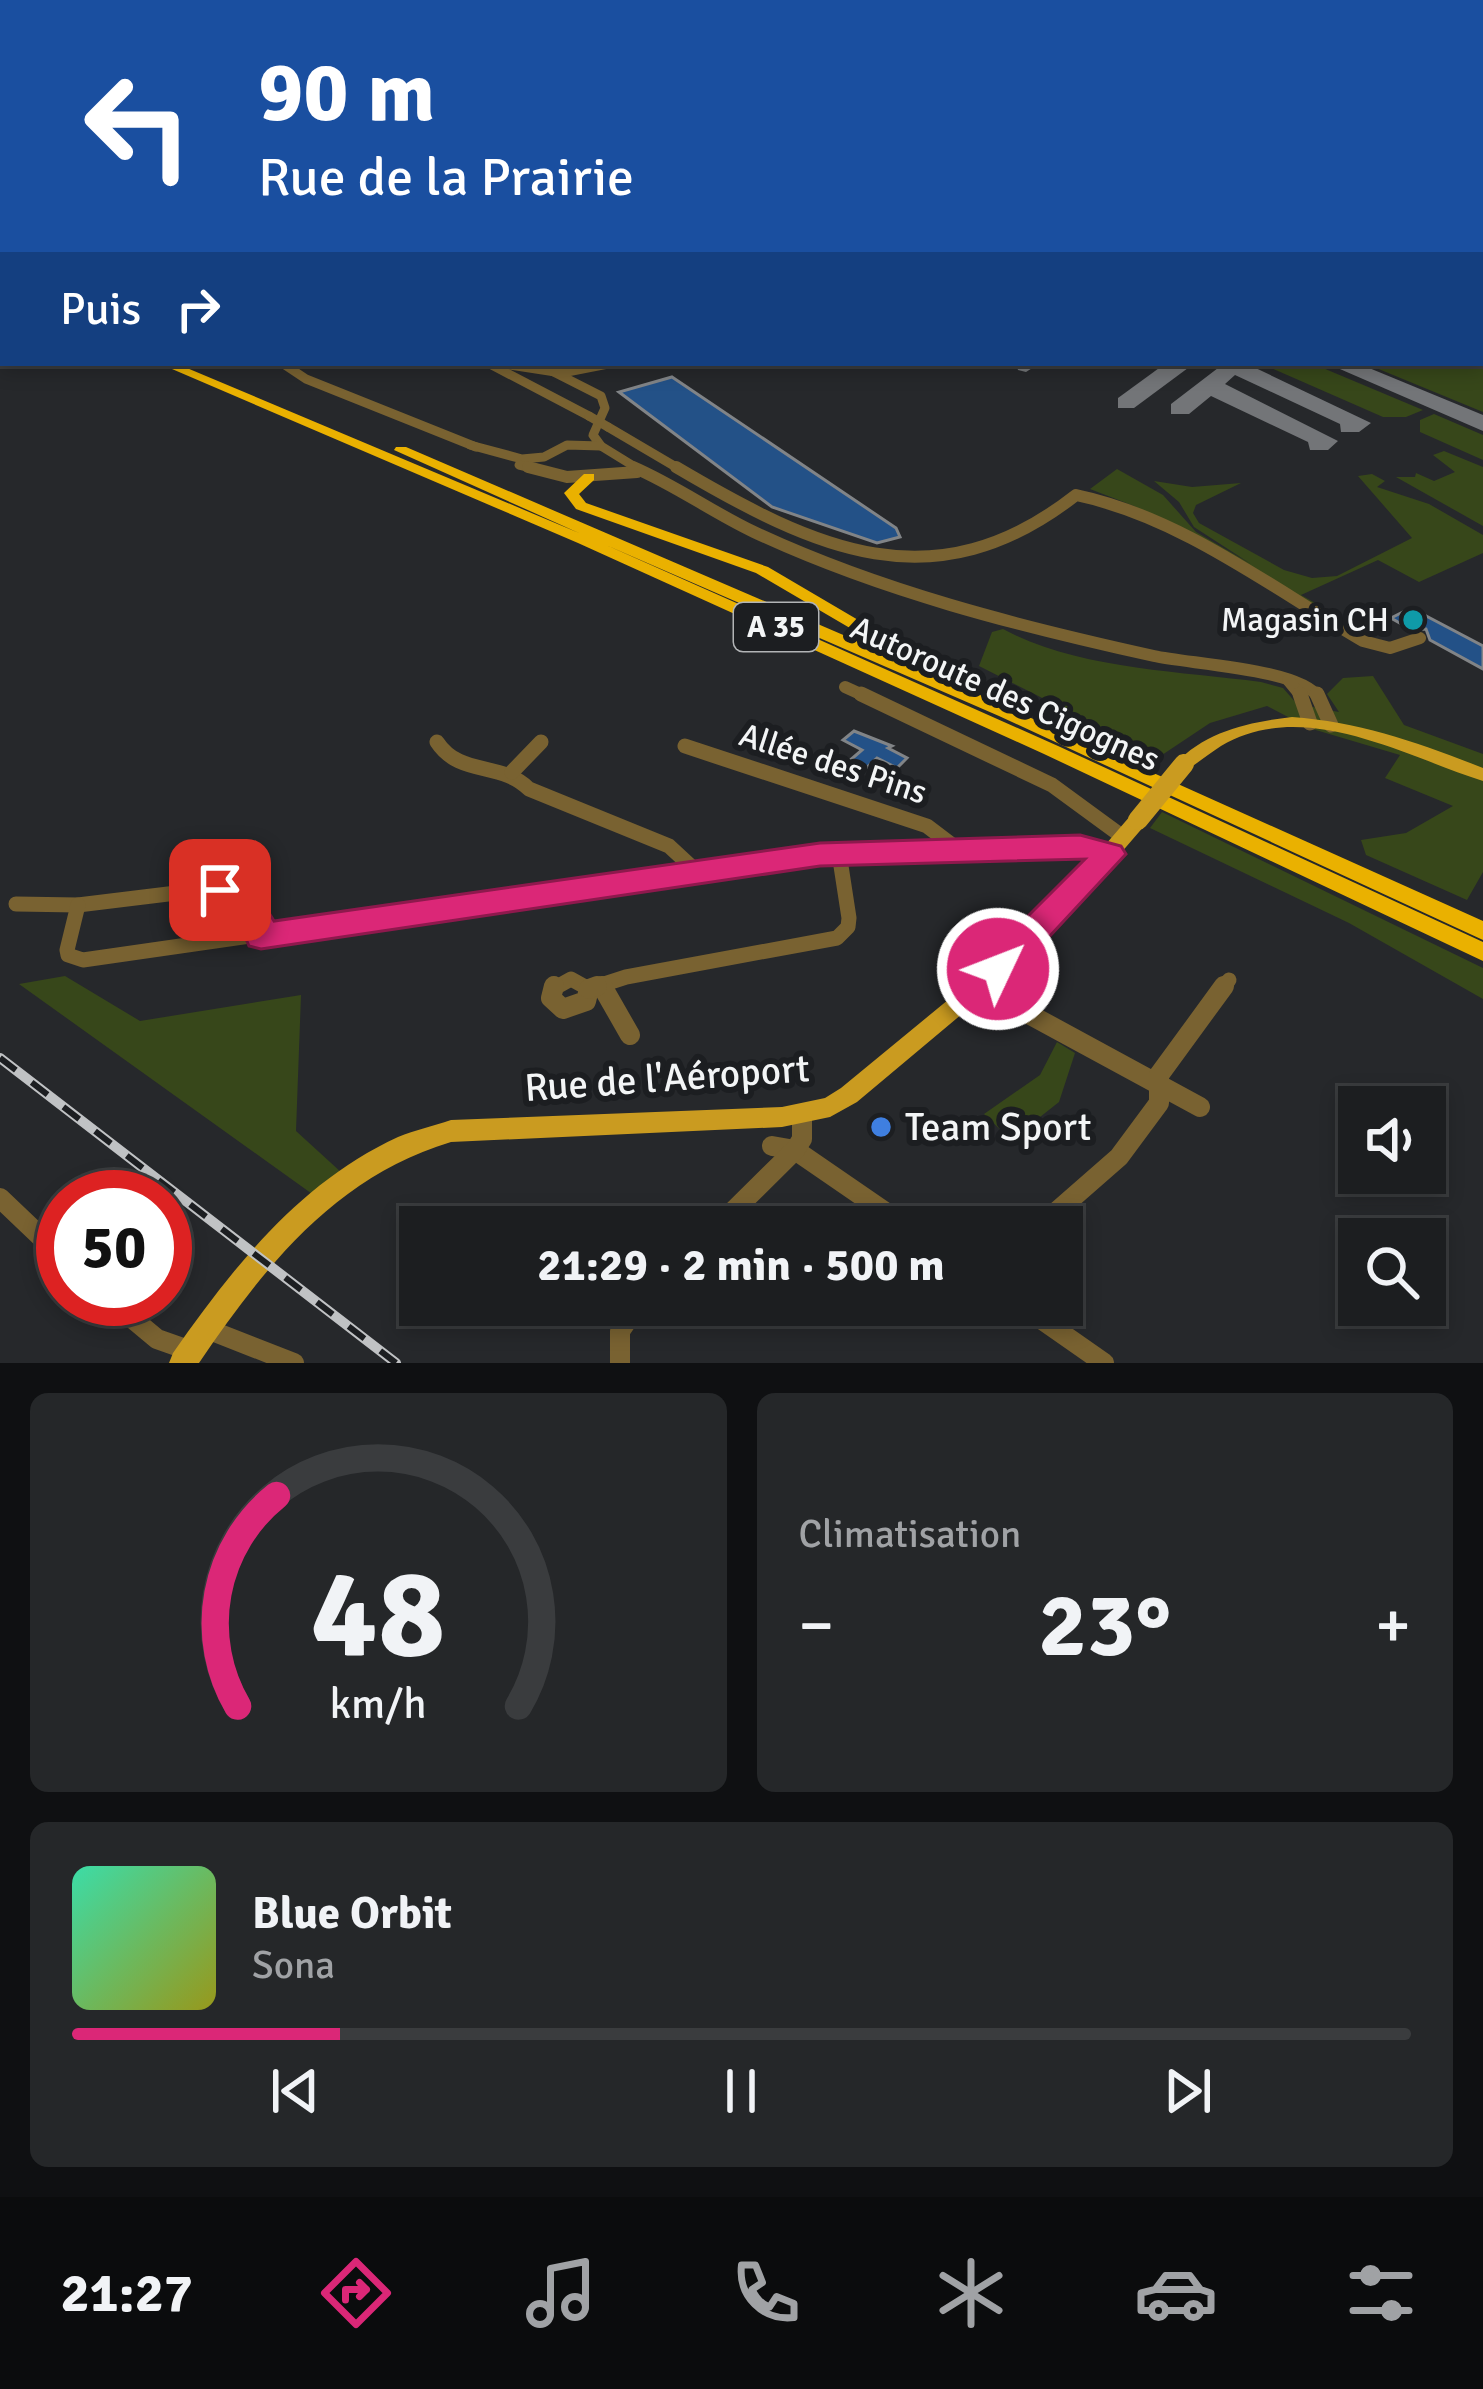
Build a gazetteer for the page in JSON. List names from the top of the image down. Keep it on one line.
{"streets":{"highway":["A 35","Autoroute des Cigognes"],"main road":["Rue de l'Aéroport"],"street":["Allée des Pins"]},"places":["Magasin CH","Team Sport"],"page":{"turn":["90 m","Rue de la Prairie"],"then":"Puis","limit":"50","trip":"21:29 · 2 min · 500 m","tile":"Climatisation","heat":["−","23°","+"],"song":["Blue Orbit","Sona"],"tabs":"21:27","gauge":["48","km/h"]}}
